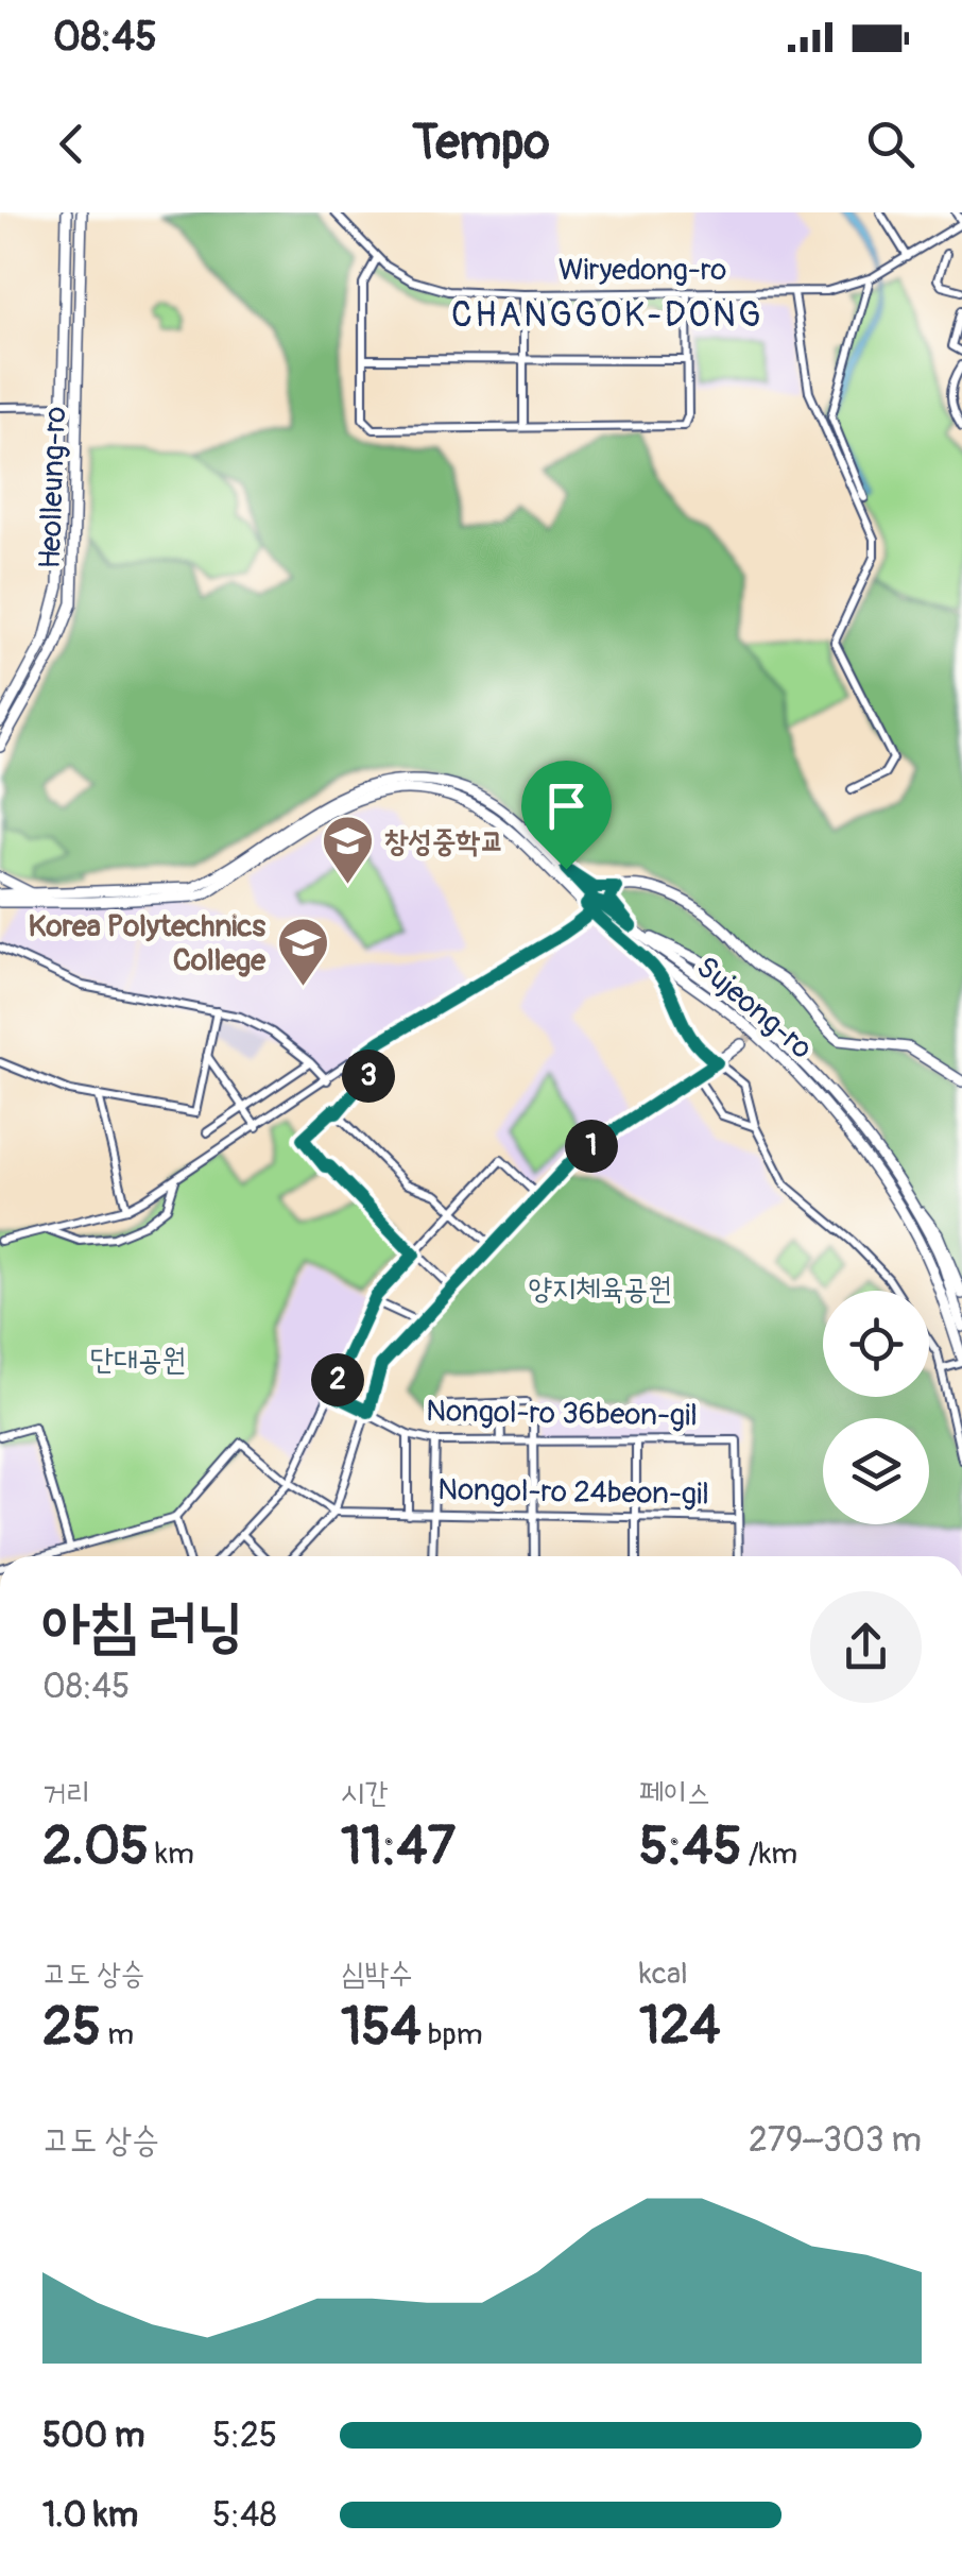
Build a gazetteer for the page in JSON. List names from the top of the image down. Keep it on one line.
{"streets":{"main road":["Heolleung-ro","Sujeong-ro"],"street":["Wiryedong-ro","Nongol-ro 36beon-gil","Nongol-ro 24beon-gil"]},"crossings":[["Nongol-ro 36beon-gil","Nongol-ro 24beon-gil"]],"districts":["CHANGGOK-DONG"],"parks":["양지체육공원","단대공원"],"places":{"school or university":["창성중학교","Korea Polytechnics College"]},"page":{"status":"08:45","header":"Tempo","pins":["3","1","2"],"heading":["아침 러닝","08:45"],"stats":[["거리","2.05 km"],["시간","11:47"],["페이스","5:45 /km"],["고도 상승","25 m"],["심박수","154 bpm"],["kcal","124"]],"chart":["고도 상승","279–303 m"],"list":[{"name":"500 m","note":"5:25"},{"name":"1.0 km","note":"5:48"}]}}
